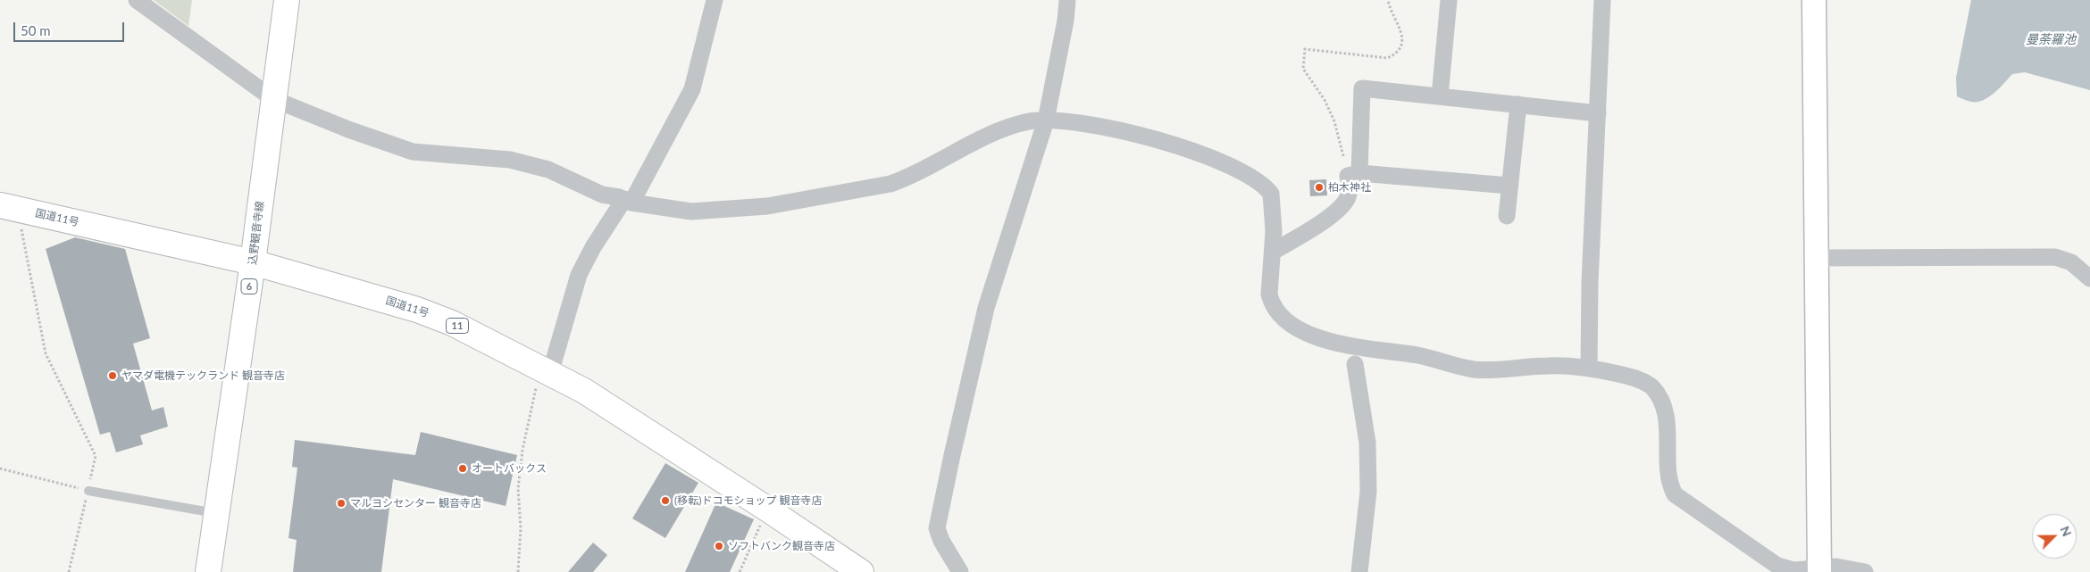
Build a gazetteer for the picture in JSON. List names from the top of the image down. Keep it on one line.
{"streets":{"main road":["国道11号","込野観音寺線","6","11"]},"crossings":[["国道11号","込野観音寺線"]],"water":["曼荼羅池"],"places":["柏木神社","ヤマダ電機テックランド 観音寺店","オートバックス","(移転)ドコモショップ 観音寺店","マルヨシセンター 観音寺店","ソフトバンク観音寺店"],"scale_bar":"50 m","north":"top right"}
